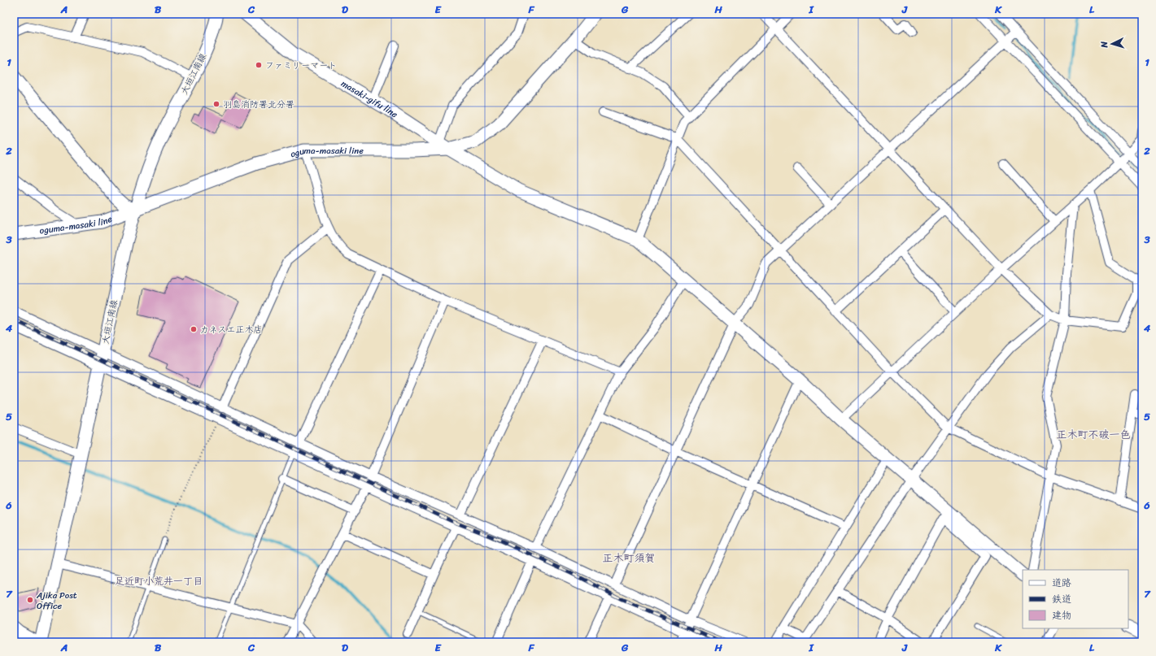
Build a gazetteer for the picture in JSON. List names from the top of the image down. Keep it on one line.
{"streets":{"street":["大垣江南線","masaki-gifu line","oguma-masaki line"]},"crossings":[["大垣江南線","oguma-masaki line"],["masaki-gifu line","oguma-masaki line"]],"districts":["正木町不破一色","正木町須賀","足近町小荒井一丁目"],"places":["ファミリーマート","羽島消防署北分署","カネスエ正木店","Ajika Post Office"],"legend":["道路","鉄道","建物"],"north":"left","grid":{"columns":["A","B","C","D","E","F","G","H","I","J","K","L"],"rows":["1","2","3","4","5","6","7"]}}
